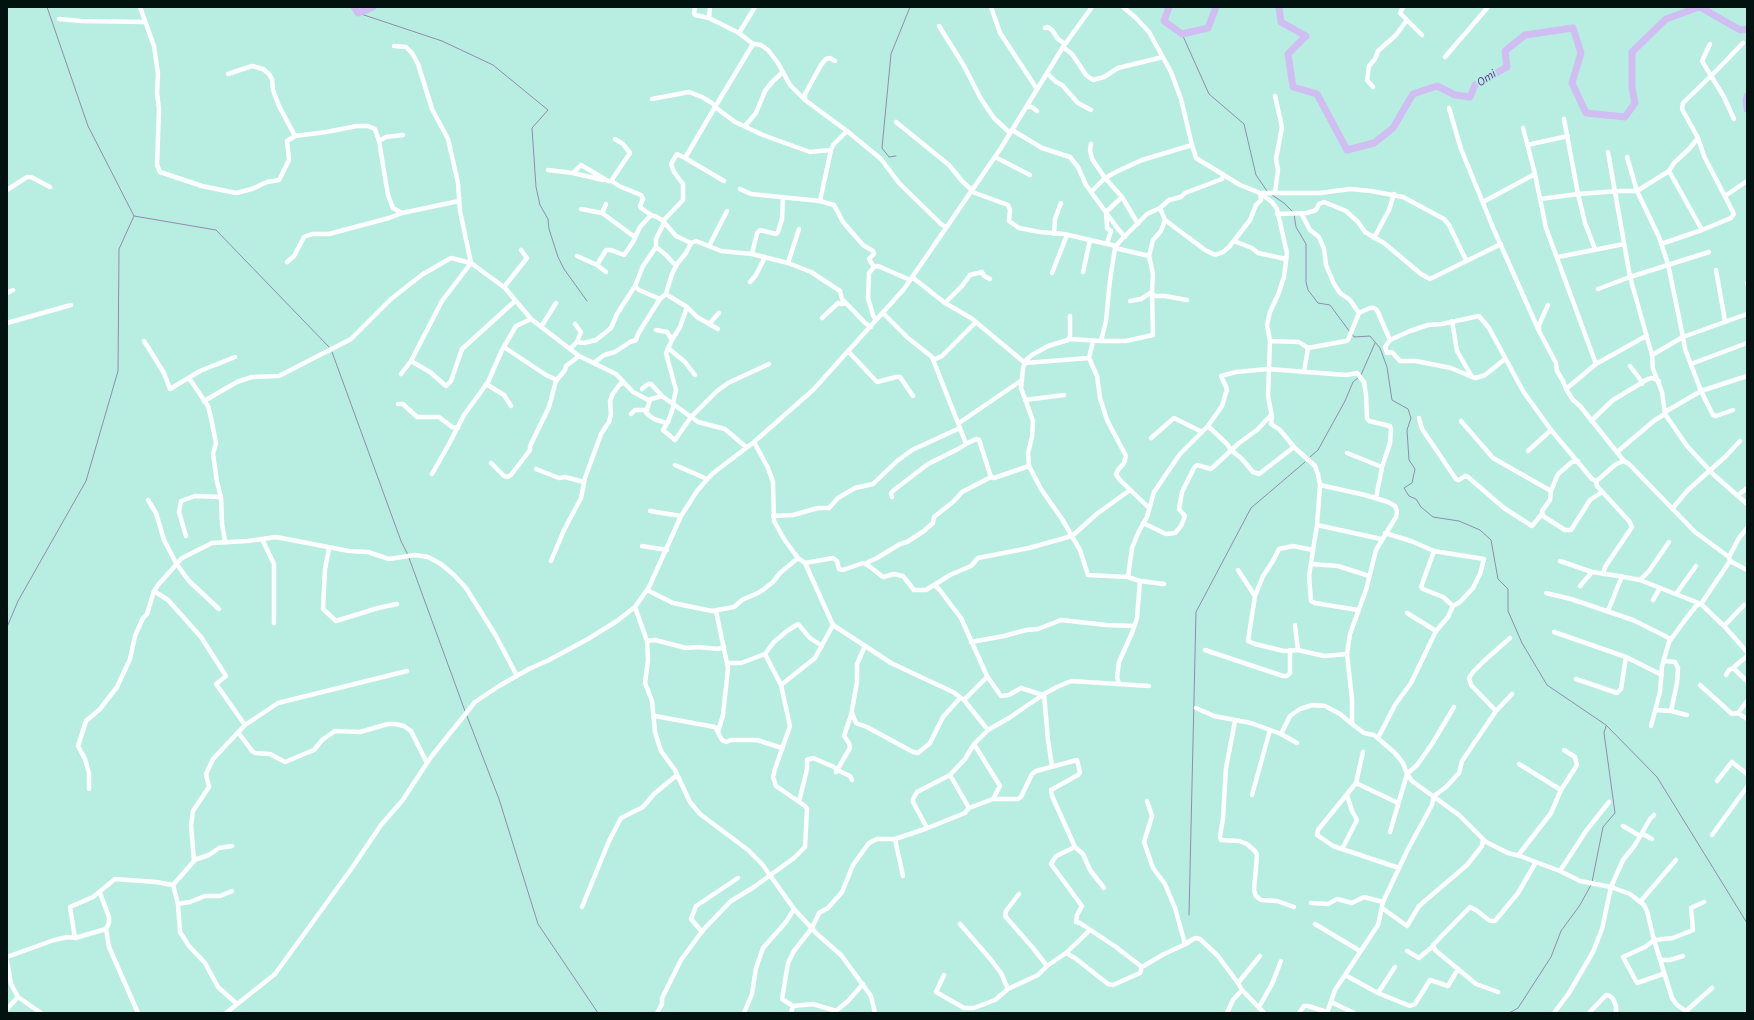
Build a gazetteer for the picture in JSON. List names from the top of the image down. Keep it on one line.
{"water":["Omi"]}
